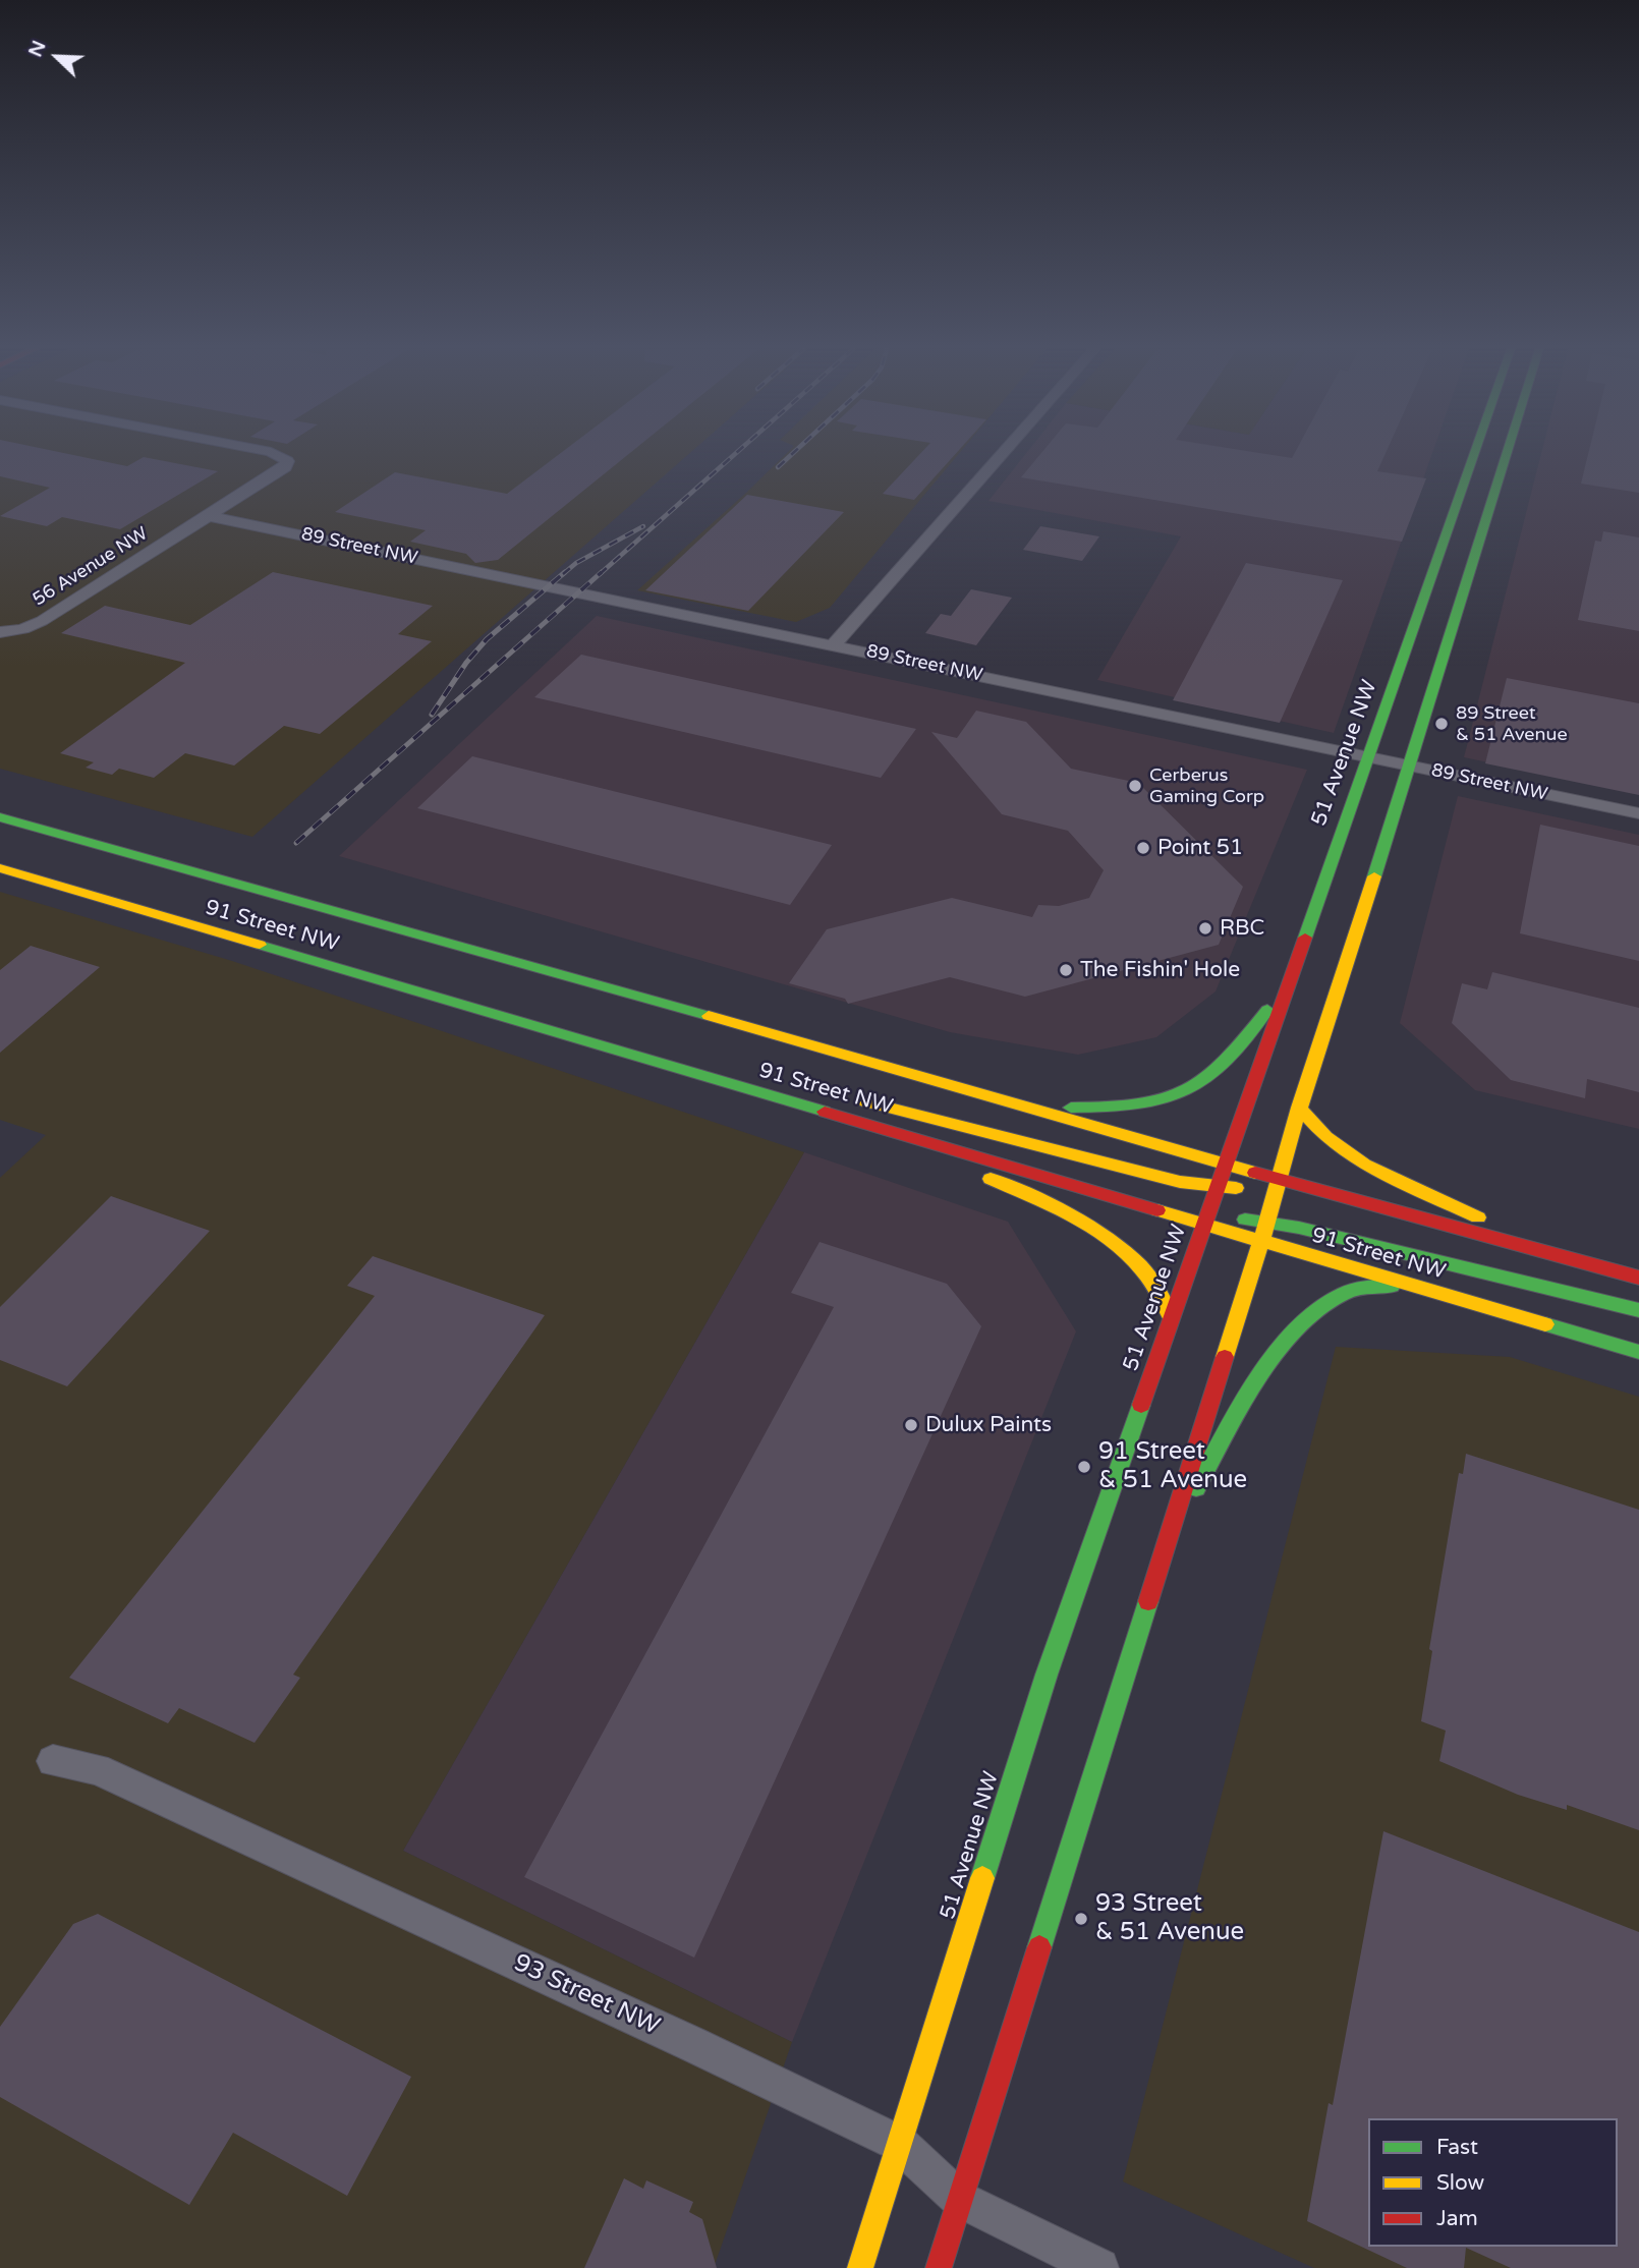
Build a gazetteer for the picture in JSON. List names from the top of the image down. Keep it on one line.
{"streets":{"main road":["51 Avenue NW","91 Street NW"],"street":["89 Street NW","56 Avenue NW","93 Street NW"]},"crossings":[["89 Street NW","56 Avenue NW"],["89 Street NW","51 Avenue NW"],["51 Avenue NW","91 Street NW"],["51 Avenue NW","93 Street NW"]],"places":["89 Street & 51 Avenue","Cerberus Gaming Corp","Point 51","RBC","The Fishin' Hole","Dulux Paints","91 Street & 51 Avenue","93 Street & 51 Avenue"],"legend":["Fast","Slow","Jam"],"north":"top left"}
